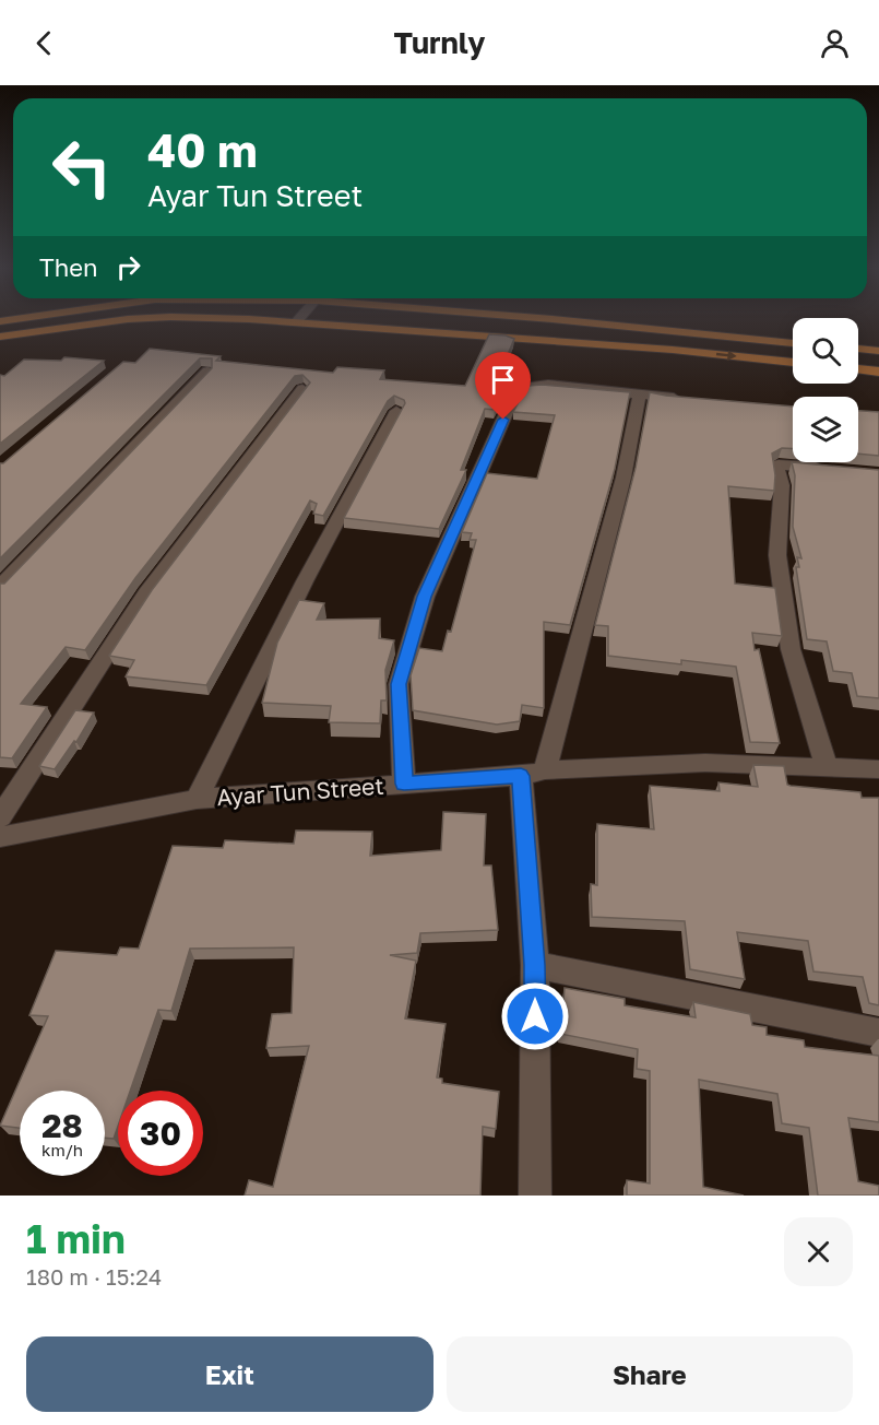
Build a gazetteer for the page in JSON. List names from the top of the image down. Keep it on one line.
{"streets":{"street":["Ayar Tun Street"]},"page":{"header":"Turnly","turn":["40 m","Ayar Tun Street"],"then":"Then","speed":"28 km/h","limit":"30","heading":["1 min","180 m · 15:24"],"buttons":["Exit","Share"]}}
